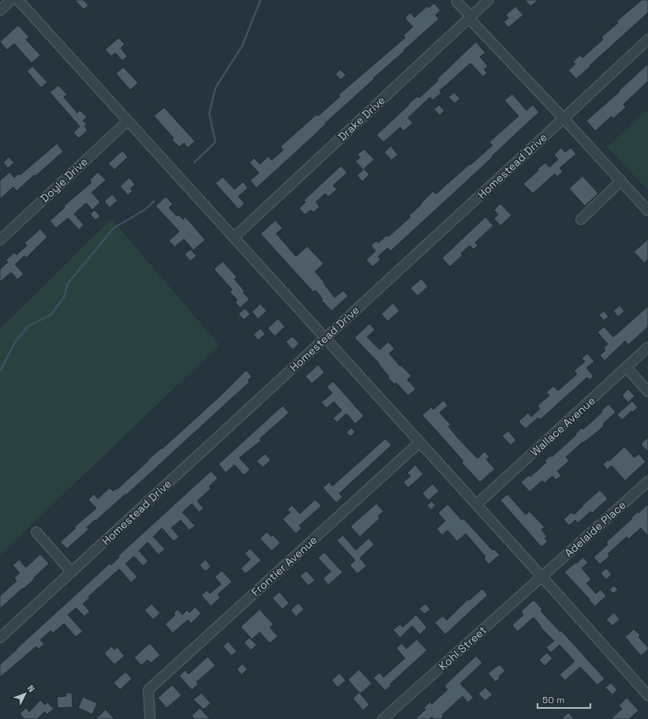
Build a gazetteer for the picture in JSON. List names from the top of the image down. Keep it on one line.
{"streets":{"street":["Drake Drive","Homestead Drive","Doyle Drive","Wallace Avenue","Adelaide Place","Frontier Avenue","Kohl Street"]},"crossings":[["Adelaide Place","Kohl Street"]],"scale_bar":"50 m","north":"top right"}
